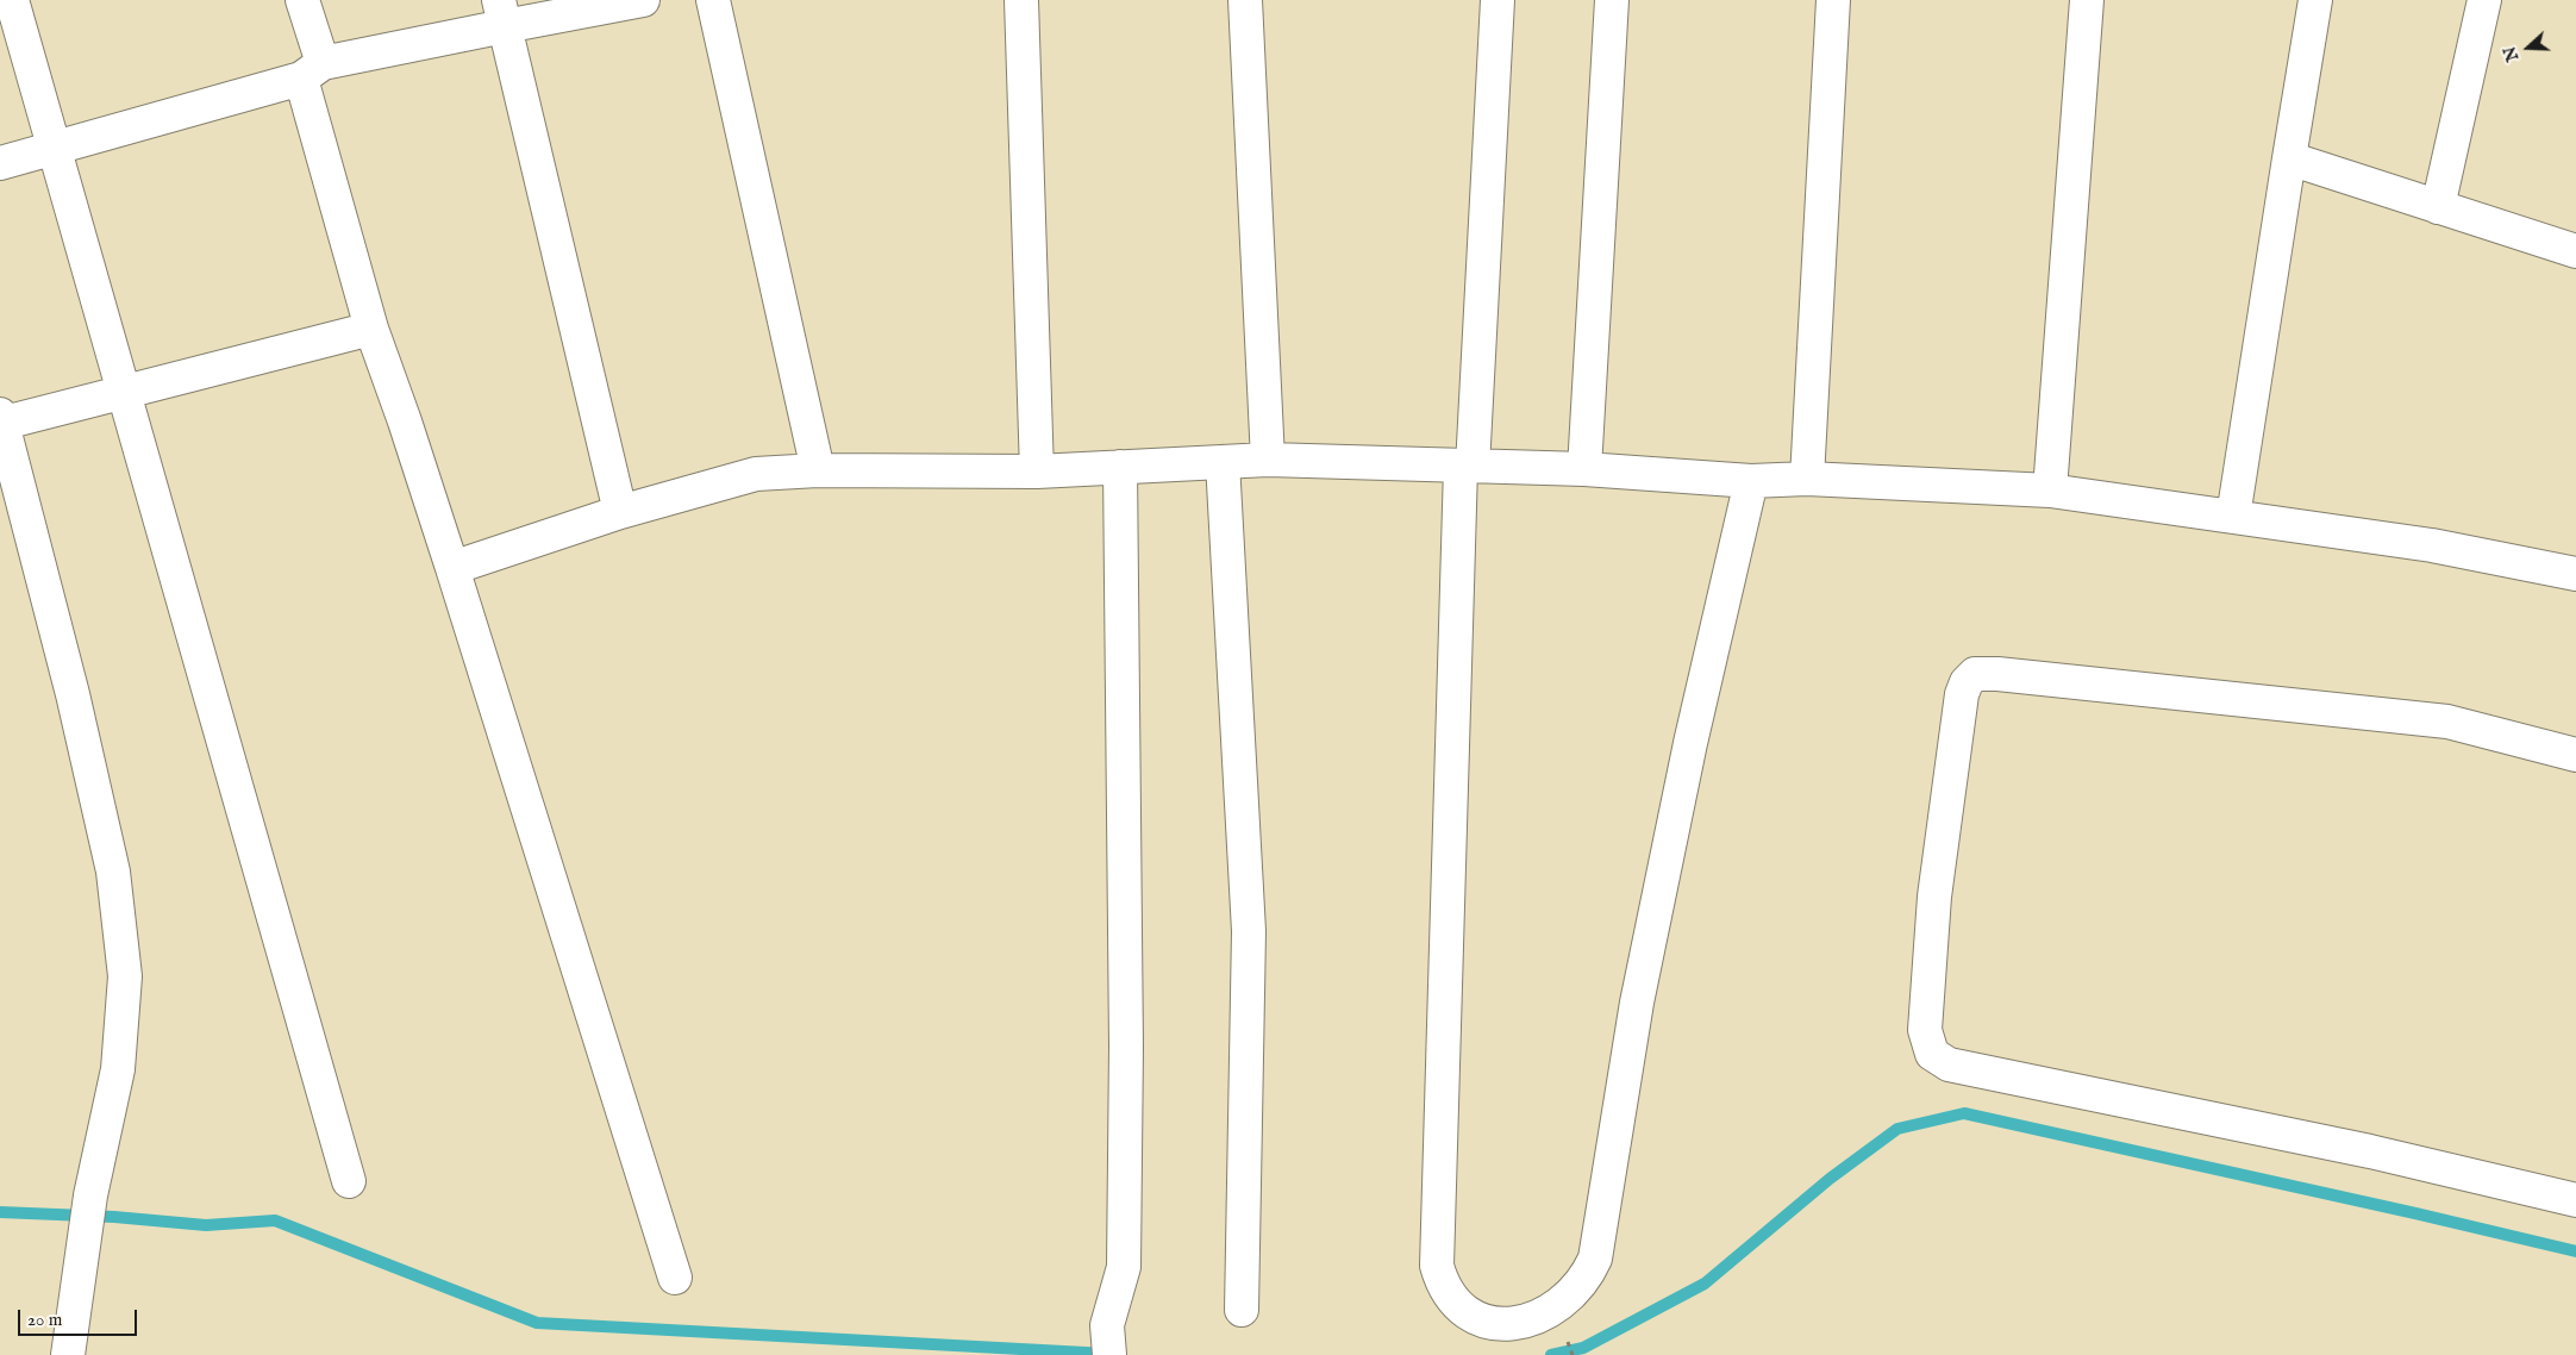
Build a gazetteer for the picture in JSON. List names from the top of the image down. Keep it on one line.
{"scale_bar":"20 m","north":"left"}
